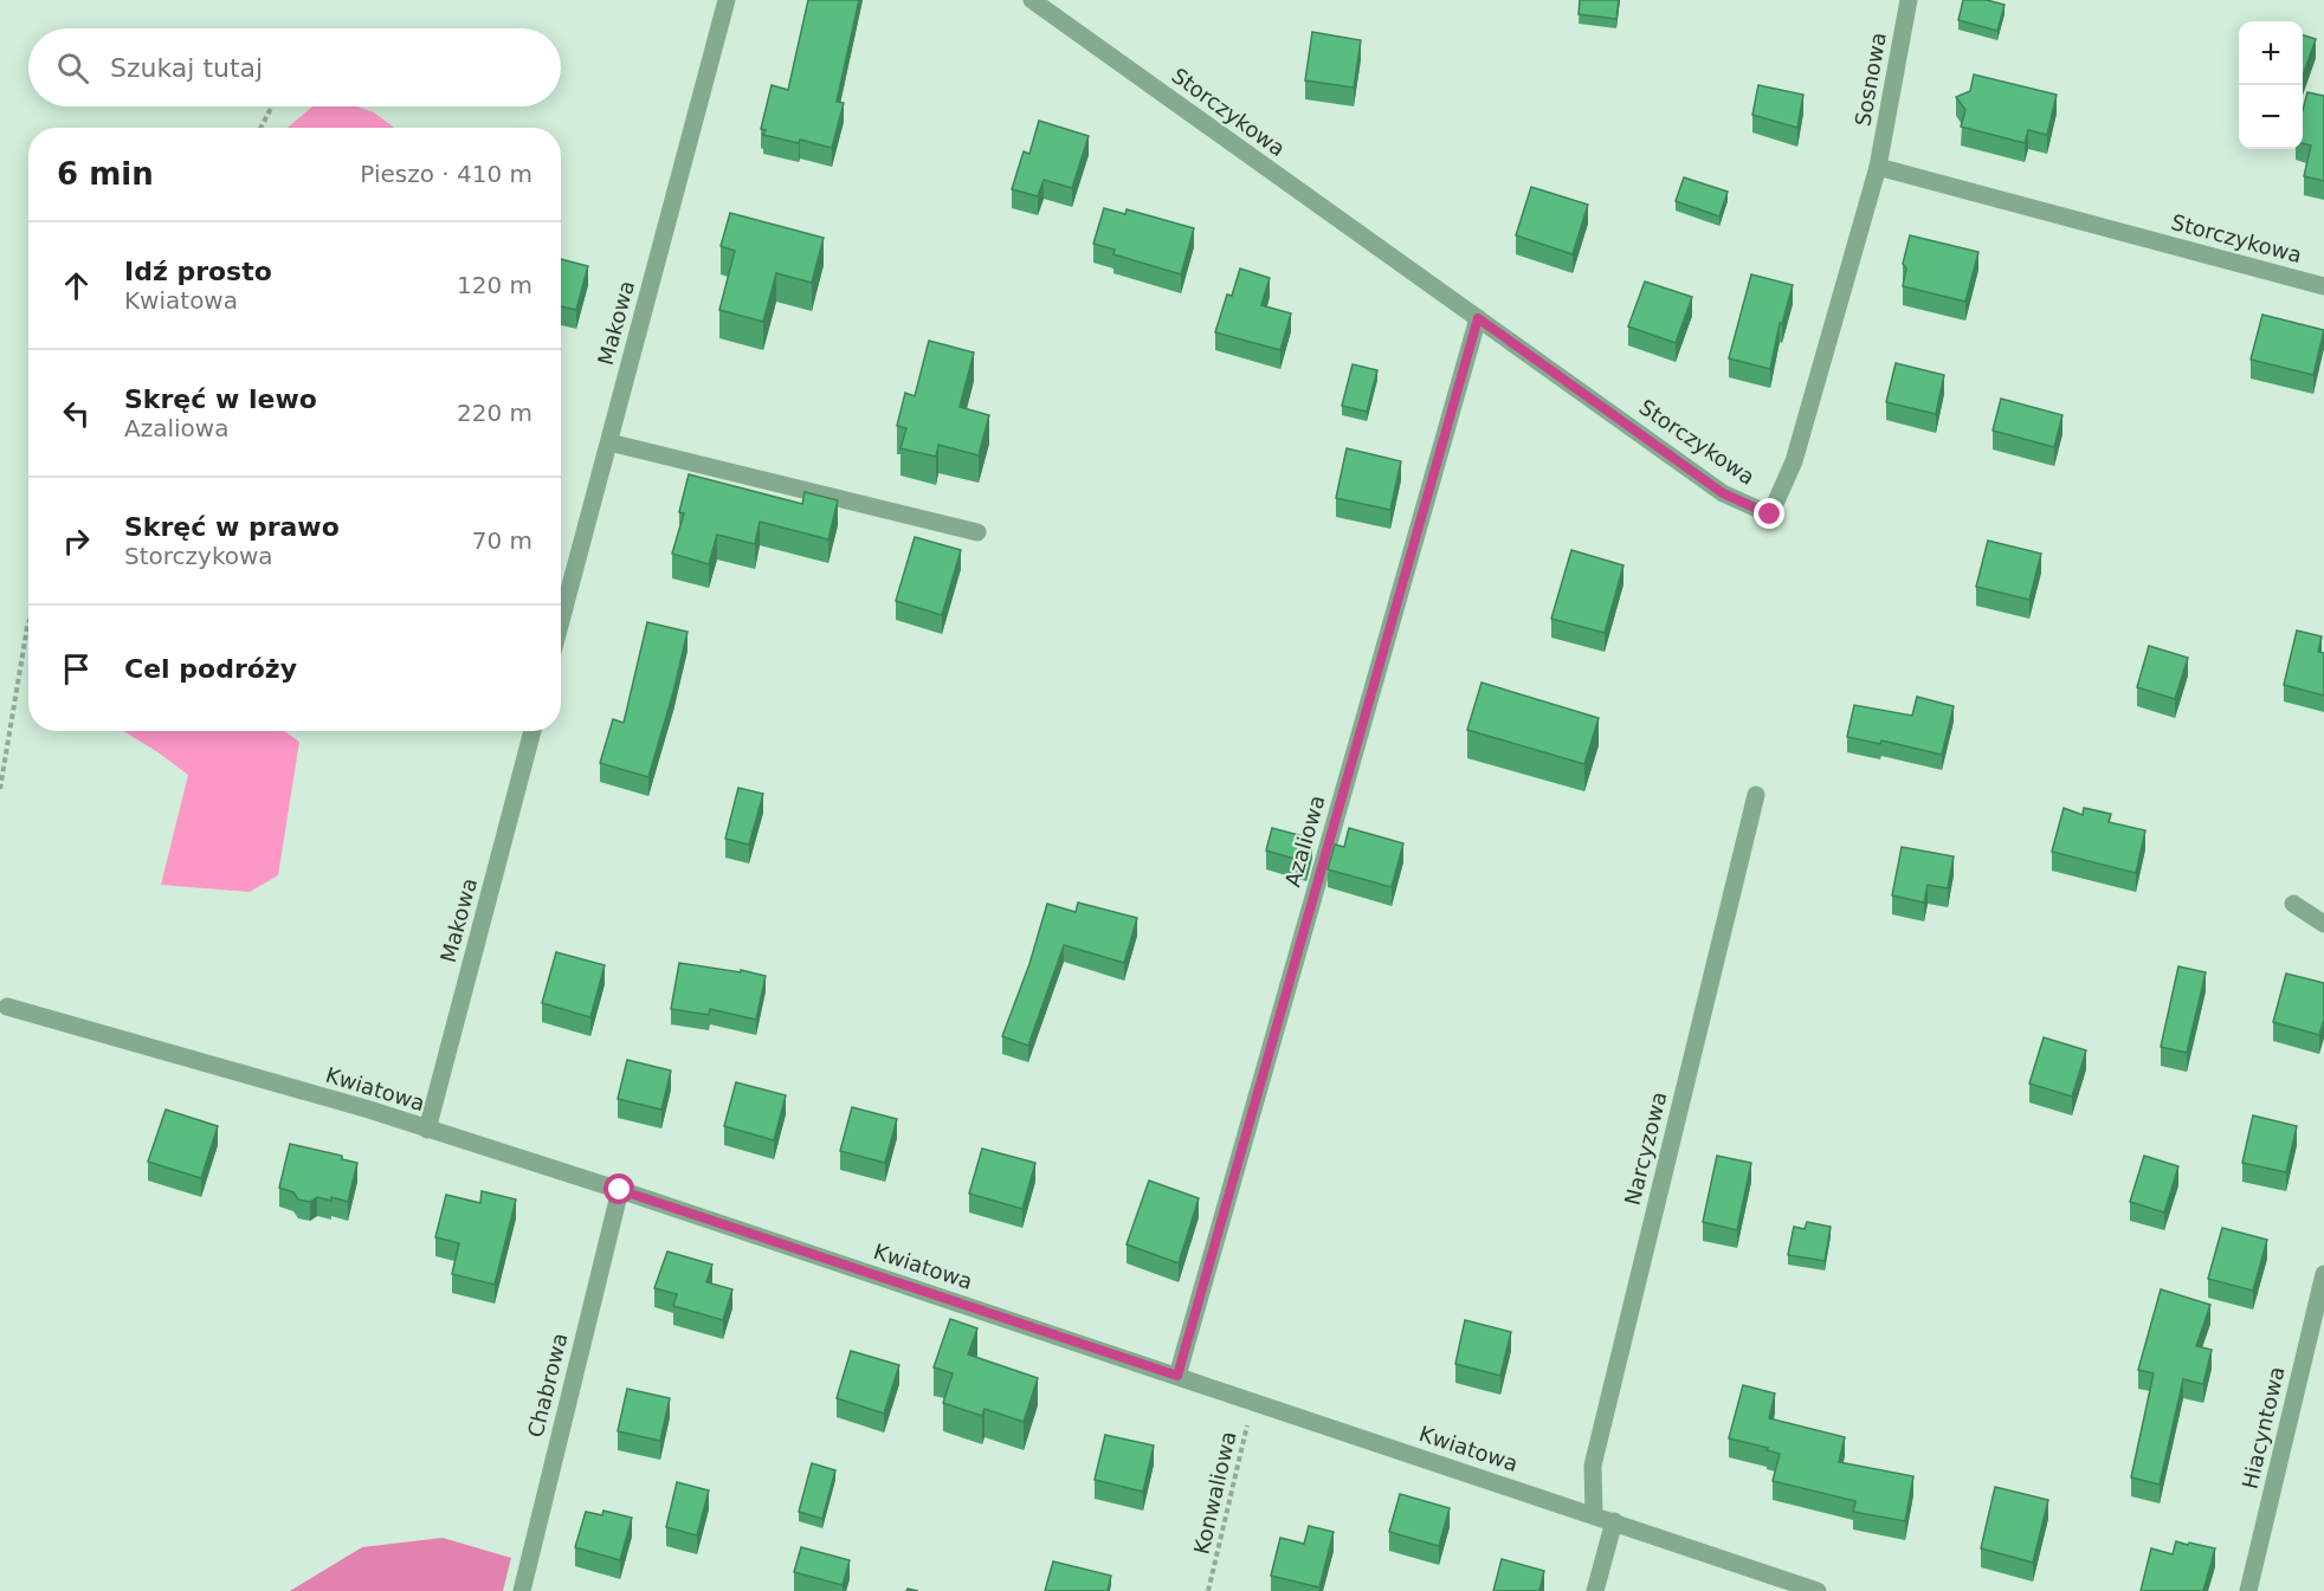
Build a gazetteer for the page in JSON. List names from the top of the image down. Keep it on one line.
{"streets":{"street":["Sosnowa","Storczykowa","Makowa","Azaliowa","Kwiatowa","Narcyzowa","Chabrowa","Hiacyntowa"],"path":["Konwaliowa"]},"crossings":[["Sosnowa","Storczykowa"],["Storczykowa","Azaliowa"],["Makowa","Kwiatowa"],["Azaliowa","Kwiatowa"],["Kwiatowa","Narcyzowa"],["Kwiatowa","Chabrowa"],["Kwiatowa","Konwaliowa"]],"page":{"map_buttons":["+","−"],"search":"Szukaj tutaj","heading":["6 min","Pieszo · 410 m"],"list":[["Idź prosto","Kwiatowa","120 m"],["Skręć w lewo","Azaliowa","220 m"],["Skręć w prawo","Storczykowa","70 m"],"Cel podróży"]}}
